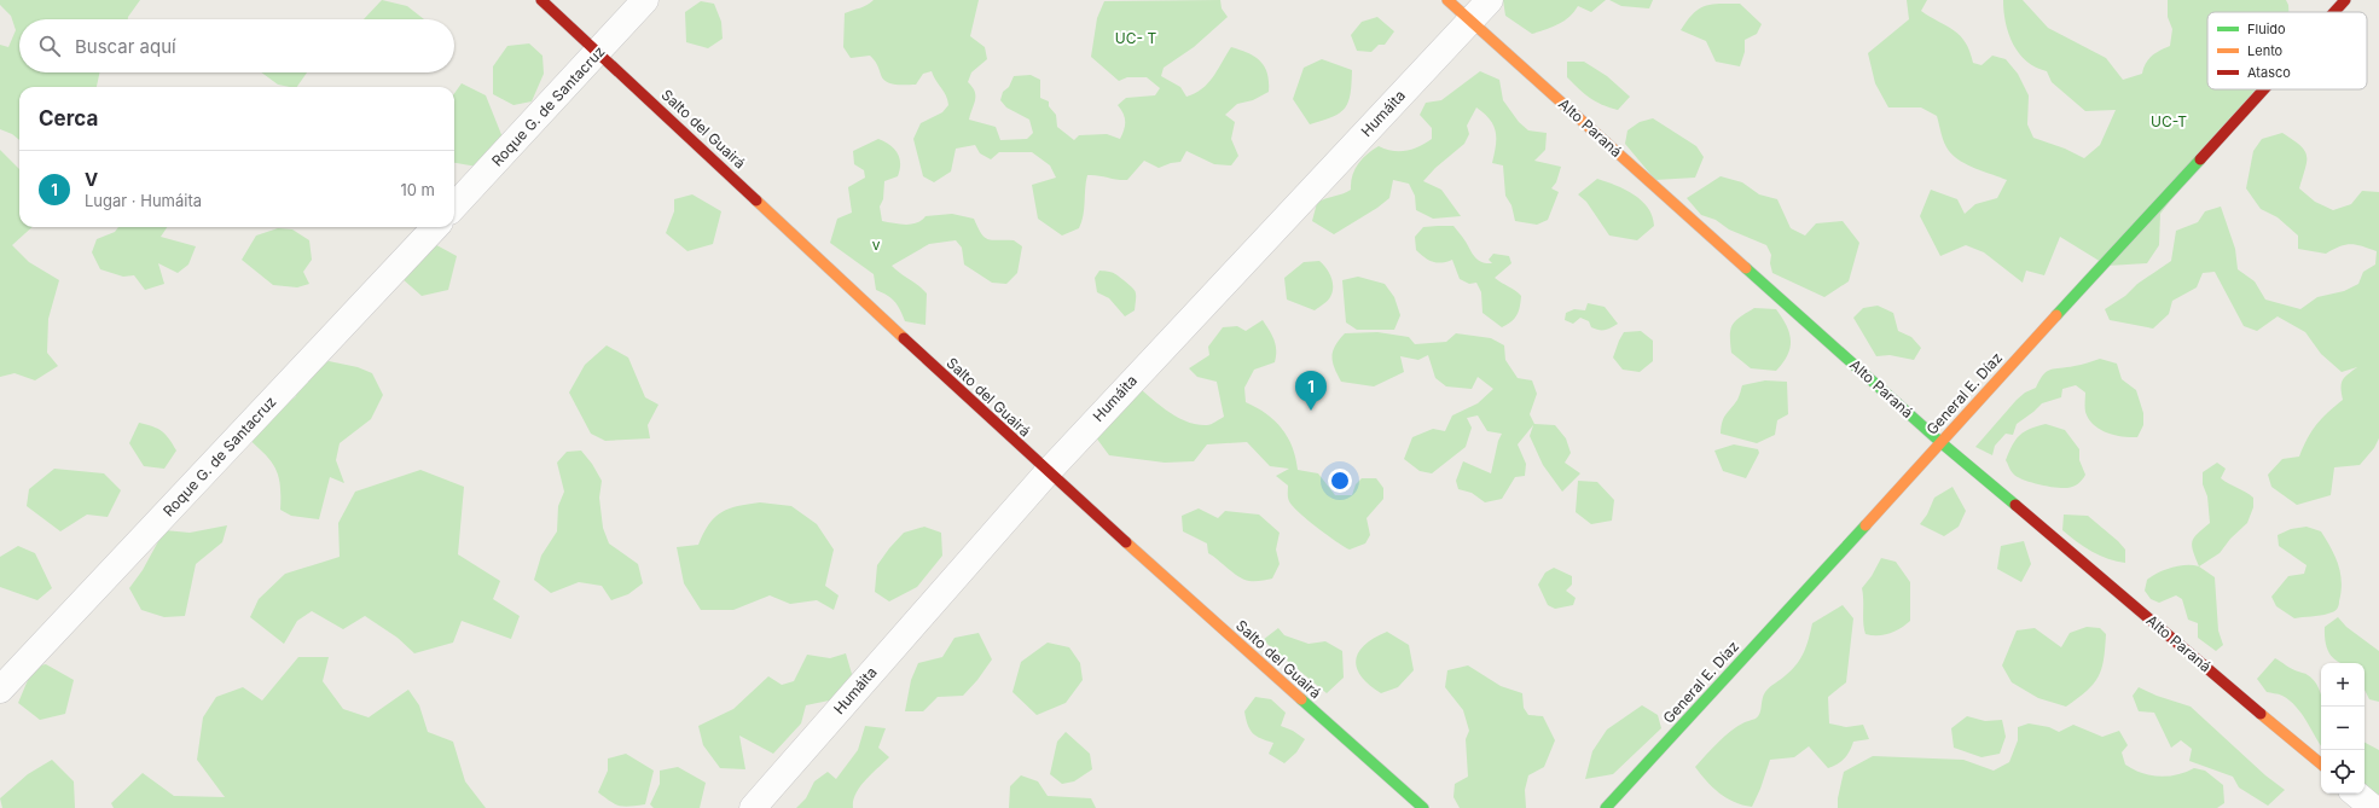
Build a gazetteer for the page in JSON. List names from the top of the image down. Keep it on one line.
{"streets":{"street":["Roque G. de Santacruz","Humáita","Alto Paraná","Salto del Guairá","General E. Díaz"]},"crossings":[["Roque G. de Santacruz","Salto del Guairá"],["Humáita","Alto Paraná"],["Humáita","Salto del Guairá"],["Alto Paraná","General E. Díaz"]],"parks":["UC- T","UC-T","v"],"legend":["Fluido","Lento","Atasco"],"page":{"search":"Buscar aquí","heading":"Cerca","list":[{"mark":"1","name":"V","note":"Lugar · Humáita","value":"10 m"}],"pins":"1","map_buttons":["+","−"]}}
